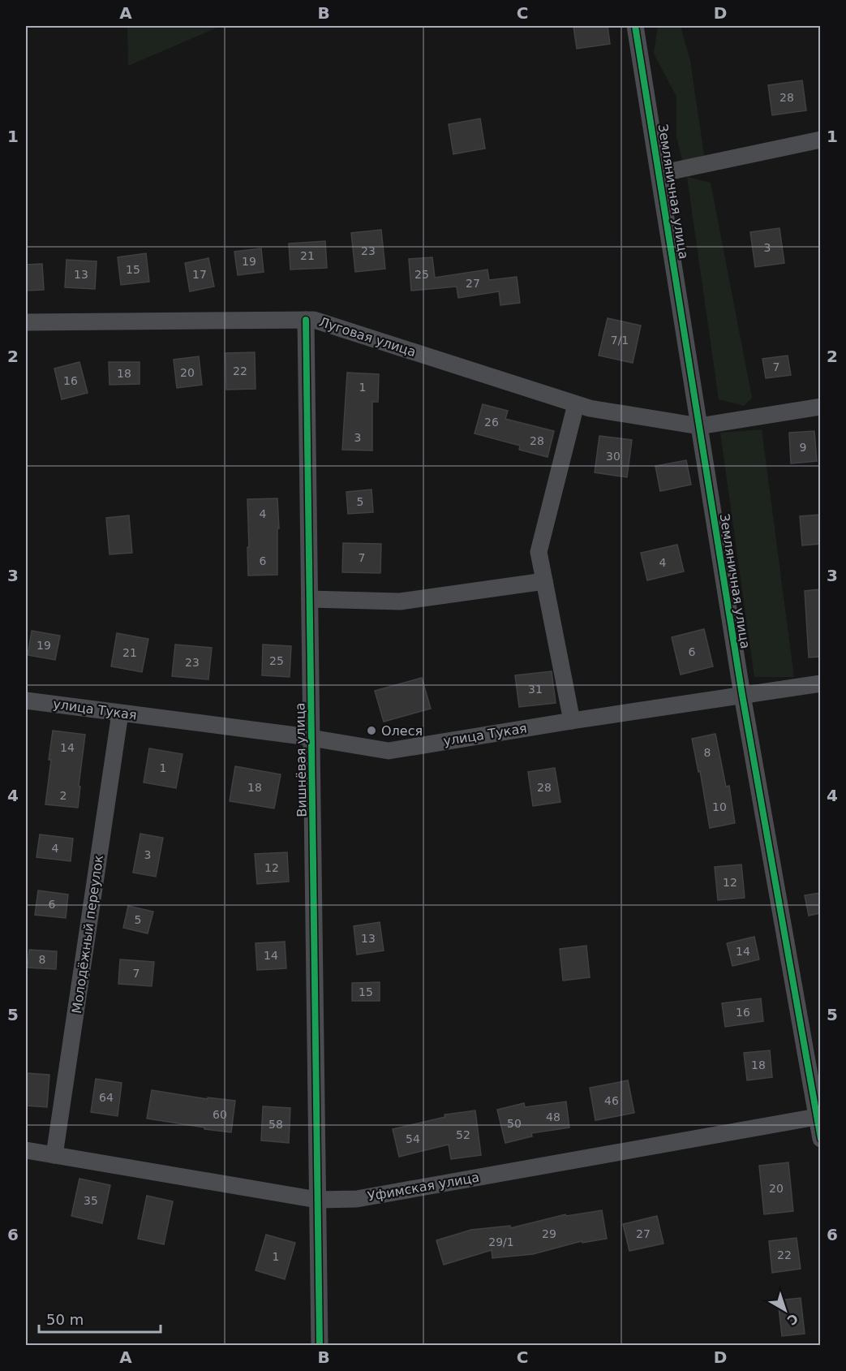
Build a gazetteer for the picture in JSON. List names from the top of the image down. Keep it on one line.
{"streets":{"street":["Земляничная улица","Луговая улица","улица Тукая","Вишнёвая улица","Молодёжный переулок","Уфимская улица"]},"crossings":[["Земляничная улица","Луговая улица"],["Земляничная улица","улица Тукая"],["Земляничная улица","Уфимская улица"],["Луговая улица","Вишнёвая улица"],["улица Тукая","Вишнёвая улица"],["улица Тукая","Молодёжный переулок"],["Вишнёвая улица","Уфимская улица"],["Молодёжный переулок","Уфимская улица"]],"places":["Олеся"],"house_numbers":["28","3","23","21","19","15","13","17","25","27","7/1","7","22","20","18","16","1","26","3","28","9","30","5","4","7","6","4","19","6","21","25","23","31","14","8","1","18","28","2","10","4","3","12","12","6","5","13","14","14","8","7","15","16","18","64","46","60","48","50","58","52","54","20","35","29","27","29/1","22","1"],"scale_bar":"50 m","north":"bottom right","grid":{"columns":["A","B","C","D"],"rows":["1","2","3","4","5","6"]}}
